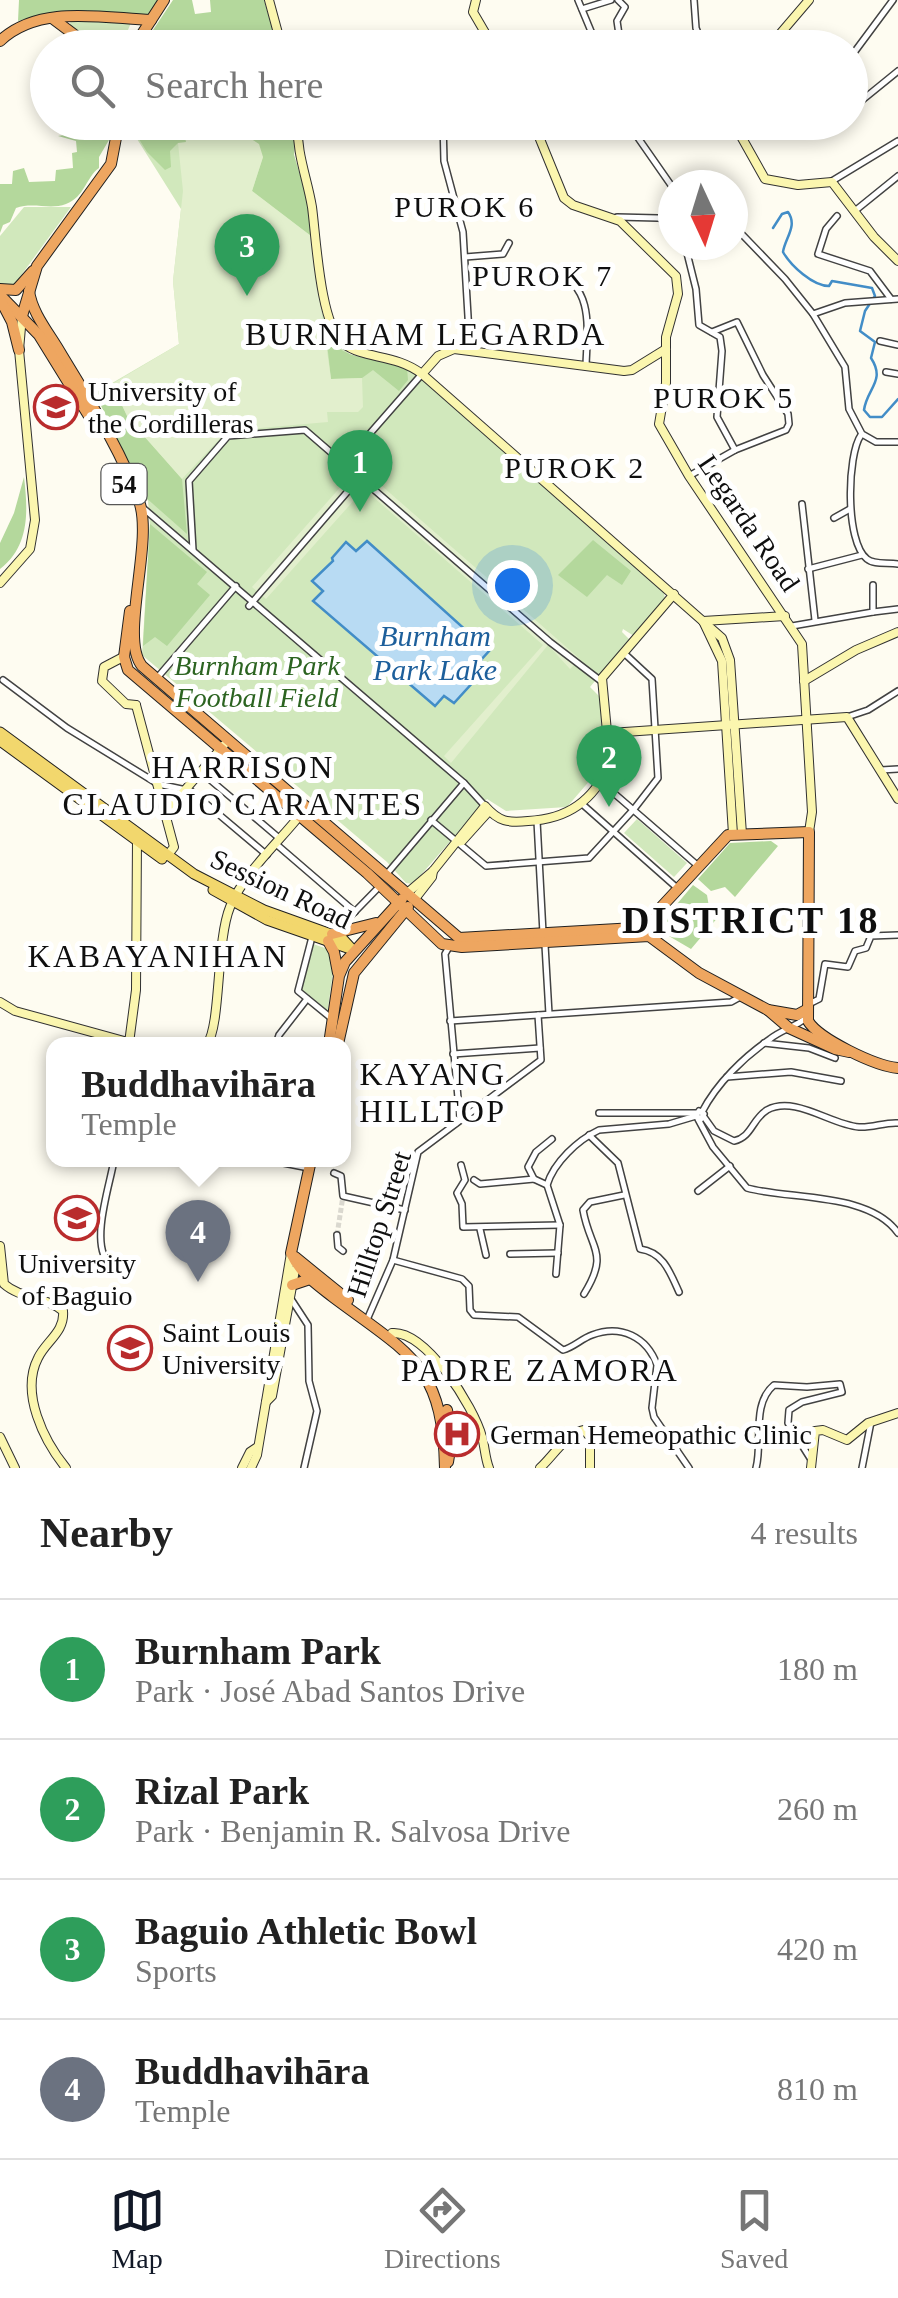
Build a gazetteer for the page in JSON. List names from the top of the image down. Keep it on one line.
{"streets":{"highway":["54"],"main road":["Session Road"],"street":["Legarda Road","Hilltop Street"]},"districts":["PUROK 6","PUROK 7","BURNHAM LEGARDA","PUROK 5","PUROK 2","HARRISON CLAUDIO CARANTES","DISTRICT 18","KABAYANIHAN","KAYANG HILLTOP","PADRE ZAMORA"],"water":["Burnham Park Lake"],"parks":["Burnham Park Football Field"],"places":{"school or university":["University of the Cordilleras","University of Baguio","Saint Louis University"],"hospital":["German Hemeopathic Clinic"]},"north":"bottom","page":{"search":"Search here","pins":["3","1","2","4"],"popup":["Buddhavihāra","Temple"],"heading":["Nearby","4 results"],"list":[{"mark":"1","name":"Burnham Park","note":"Park · José Abad Santos Drive","value":"180 m"},{"mark":"2","name":"Rizal Park","note":"Park · Benjamin R. Salvosa Drive","value":"260 m"},{"mark":"3","name":"Baguio Athletic Bowl","note":"Sports","value":"420 m"},{"mark":"4","name":"Buddhavihāra","note":"Temple","value":"810 m"}],"nav":["Map","Directions","Saved"]}}
